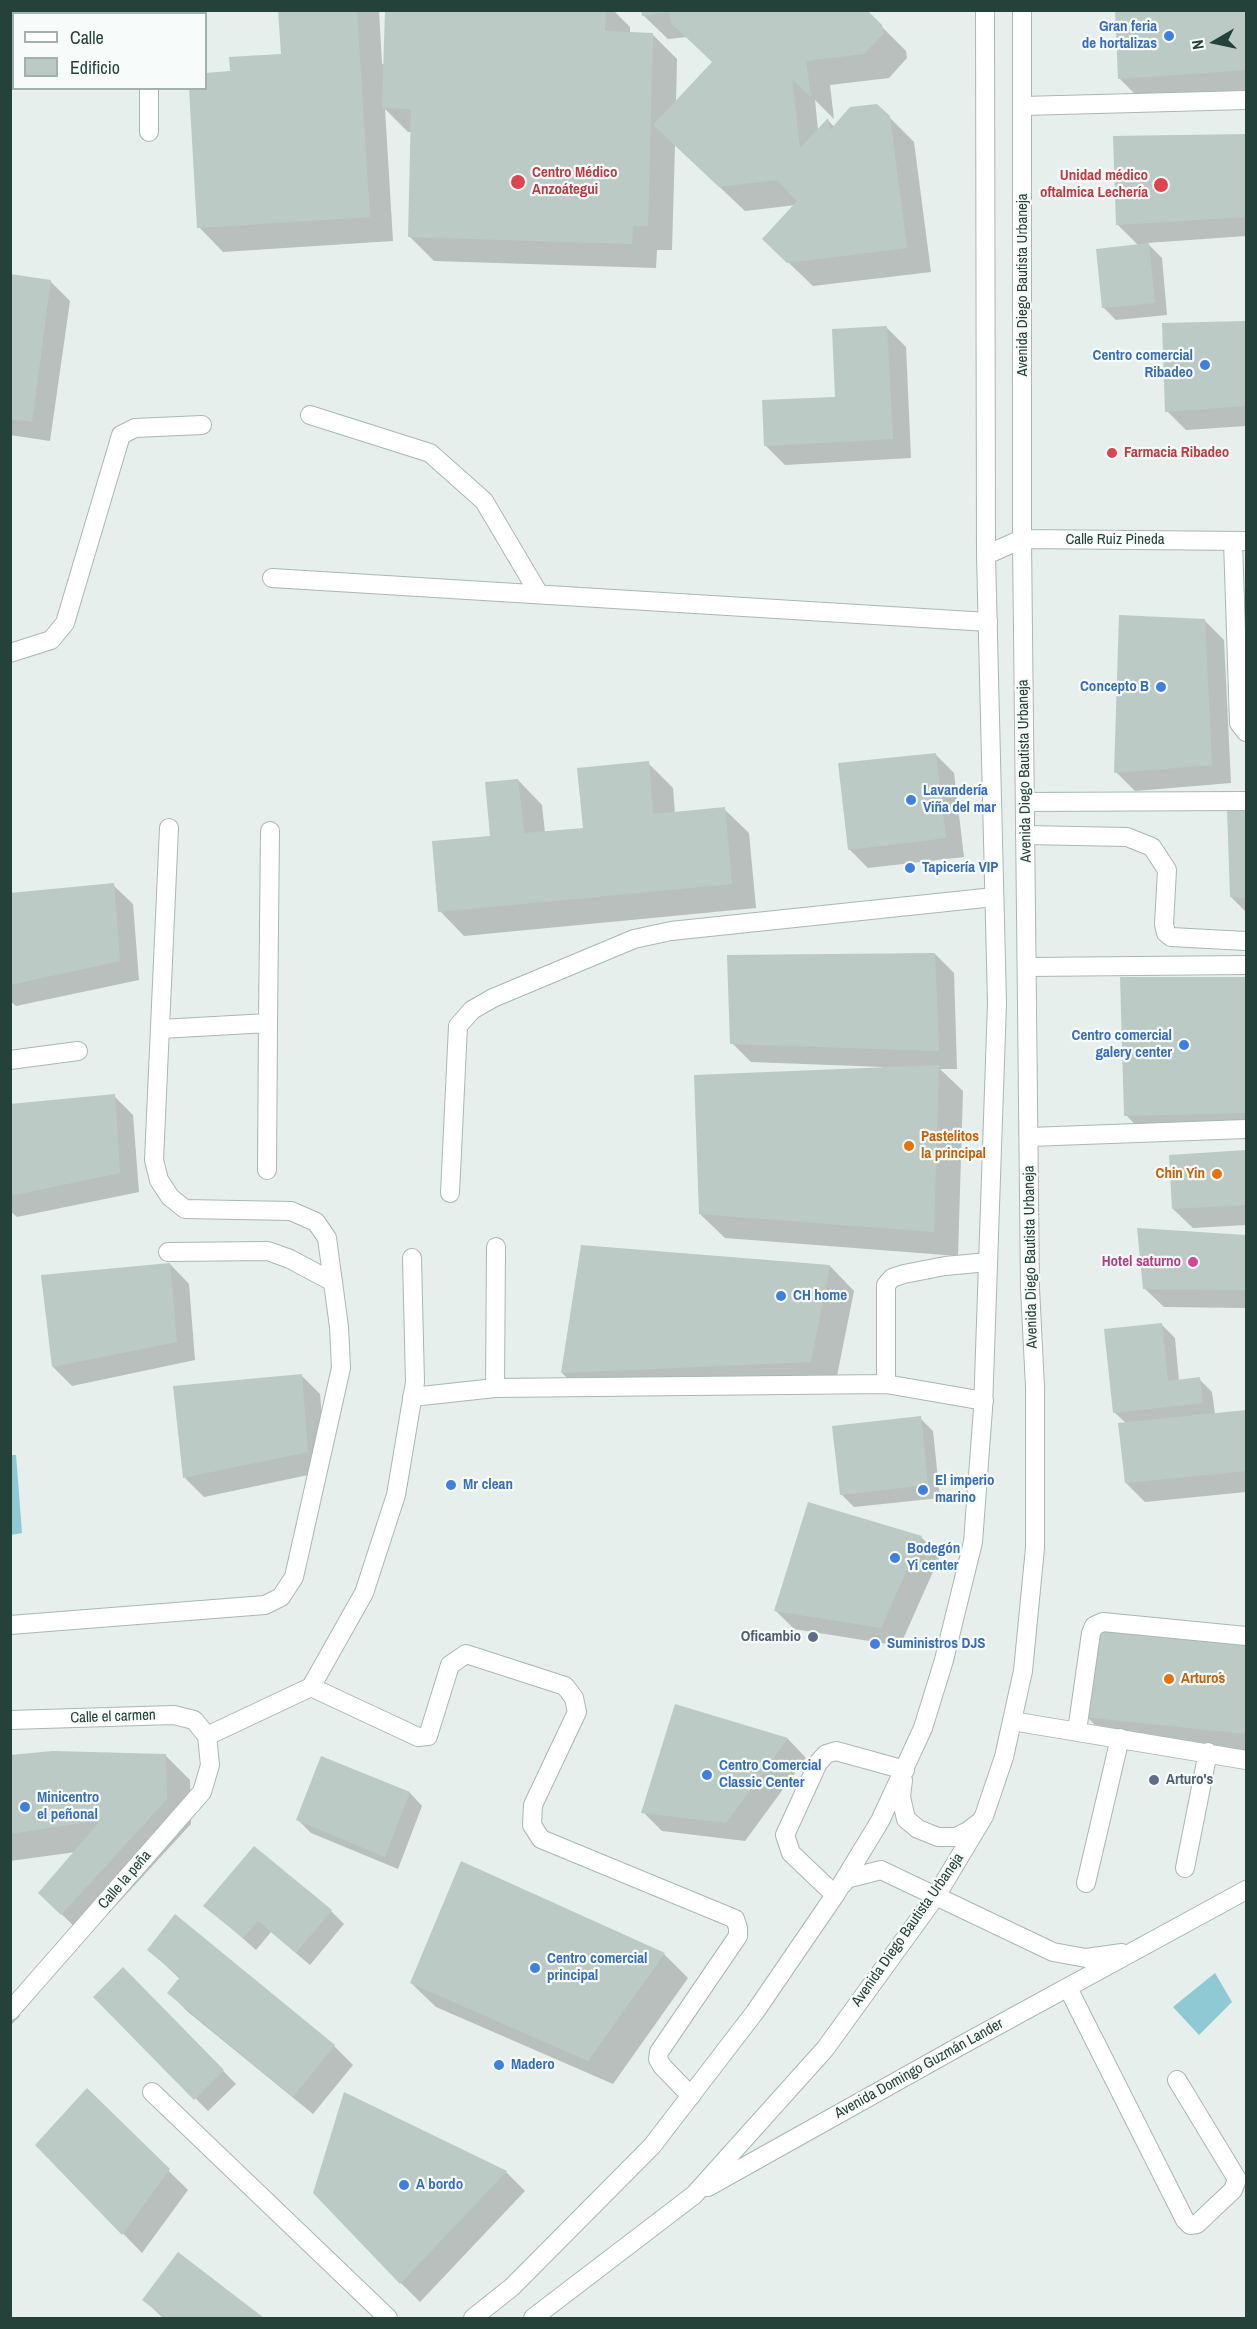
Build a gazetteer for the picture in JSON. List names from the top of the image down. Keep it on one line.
{"streets":{"street":["Avenida Diego Bautista Urbaneja","Calle Ruiz Pineda","Calle el carmen","Calle la peña","Avenida Domingo Guzmán Lander"]},"crossings":[["Avenida Diego Bautista Urbaneja","Calle Ruiz Pineda"],["Avenida Diego Bautista Urbaneja","Avenida Domingo Guzmán Lander"],["Calle el carmen","Calle la peña"]],"places":["Gran feria de hortalizas","Centro Médico Anzoátegui","Unidad médico oftalmica Lechería","Centro comercial Ribadeo","Farmacia Ribadeo","Concepto B","Lavandería Viña del mar","Tapicería VIP","Centro comercial galery center","Pastelitos la principal","Chin Yin","Hotel saturno","CH home","Mr clean","El imperio marino","Bodegón Yi center","Oficambio","Suministros DJS","Arturo´s","Centro Comercial Classic Center","Arturo's","Minicentro el peñonal","Centro comercial principal","Madero","A bordo"],"legend":["Calle","Edificio"],"north":"left"}
